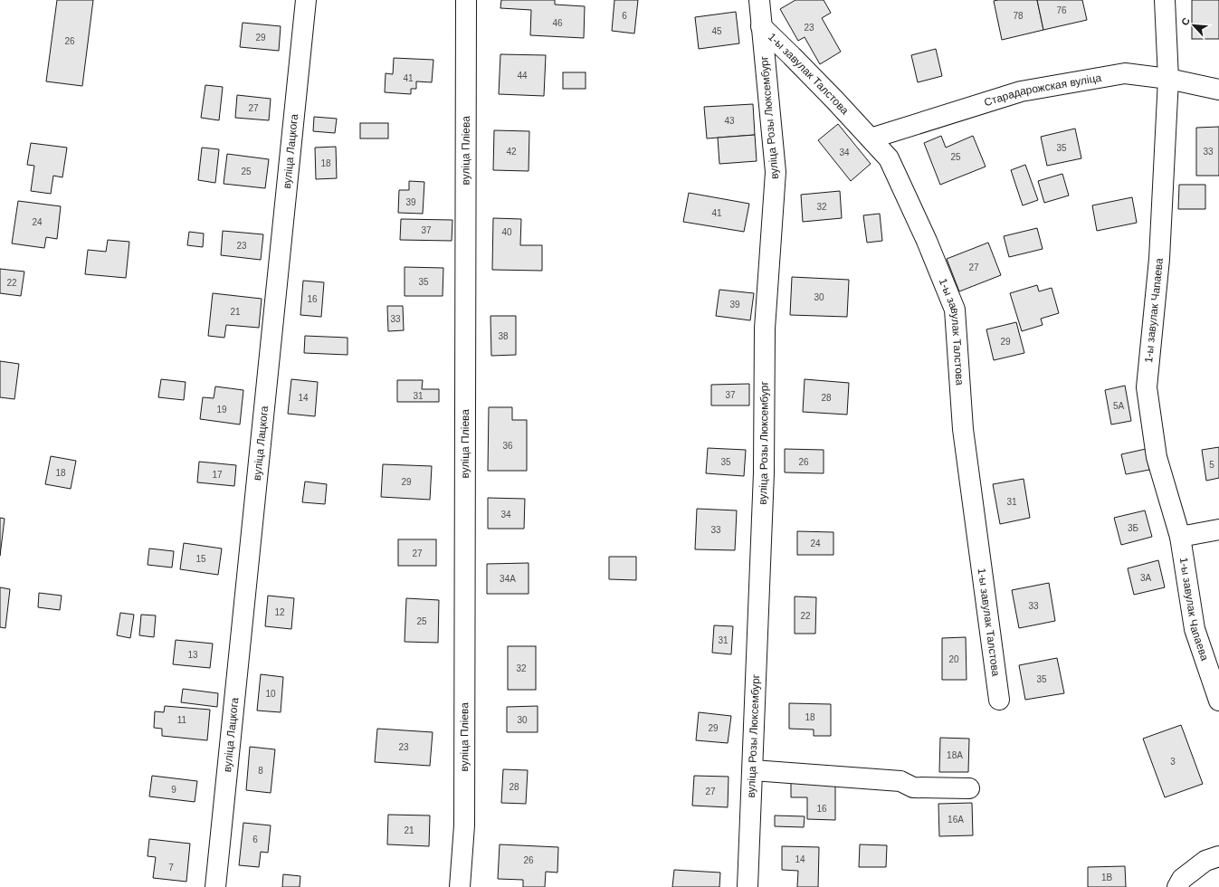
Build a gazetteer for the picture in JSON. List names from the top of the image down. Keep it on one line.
{"streets":{"street":["1-ы завулак Талстова","Старадарожская вуліца","вуліца Розы Люксембург","вуліца Пліева","вуліца Лацкога","1-ы завулак Чапаева"]},"crossings":[["1-ы завулак Талстова","Старадарожская вуліца"],["1-ы завулак Талстова","вуліца Розы Люксембург"],["Старадарожская вуліца","1-ы завулак Чапаева"]],"house_numbers":["76","6","78","46","23","45","29","26","44","41","27","43","35","42","33","34","25","18","25","39","32","41","24","37","40","23","27","35","22","30","16","39","21","33","38","29","37","31","14","28","5А","19","36","35","26","5","18","17","29","31","34","3Б","33","24","27","15","3А","34А","33","12","22","25","31","13","20","32","35","10","18","11","30","29","23","18А","3","8","28","9","27","16","16А","21","6","14","26","7","1В"],"north":"top left"}
